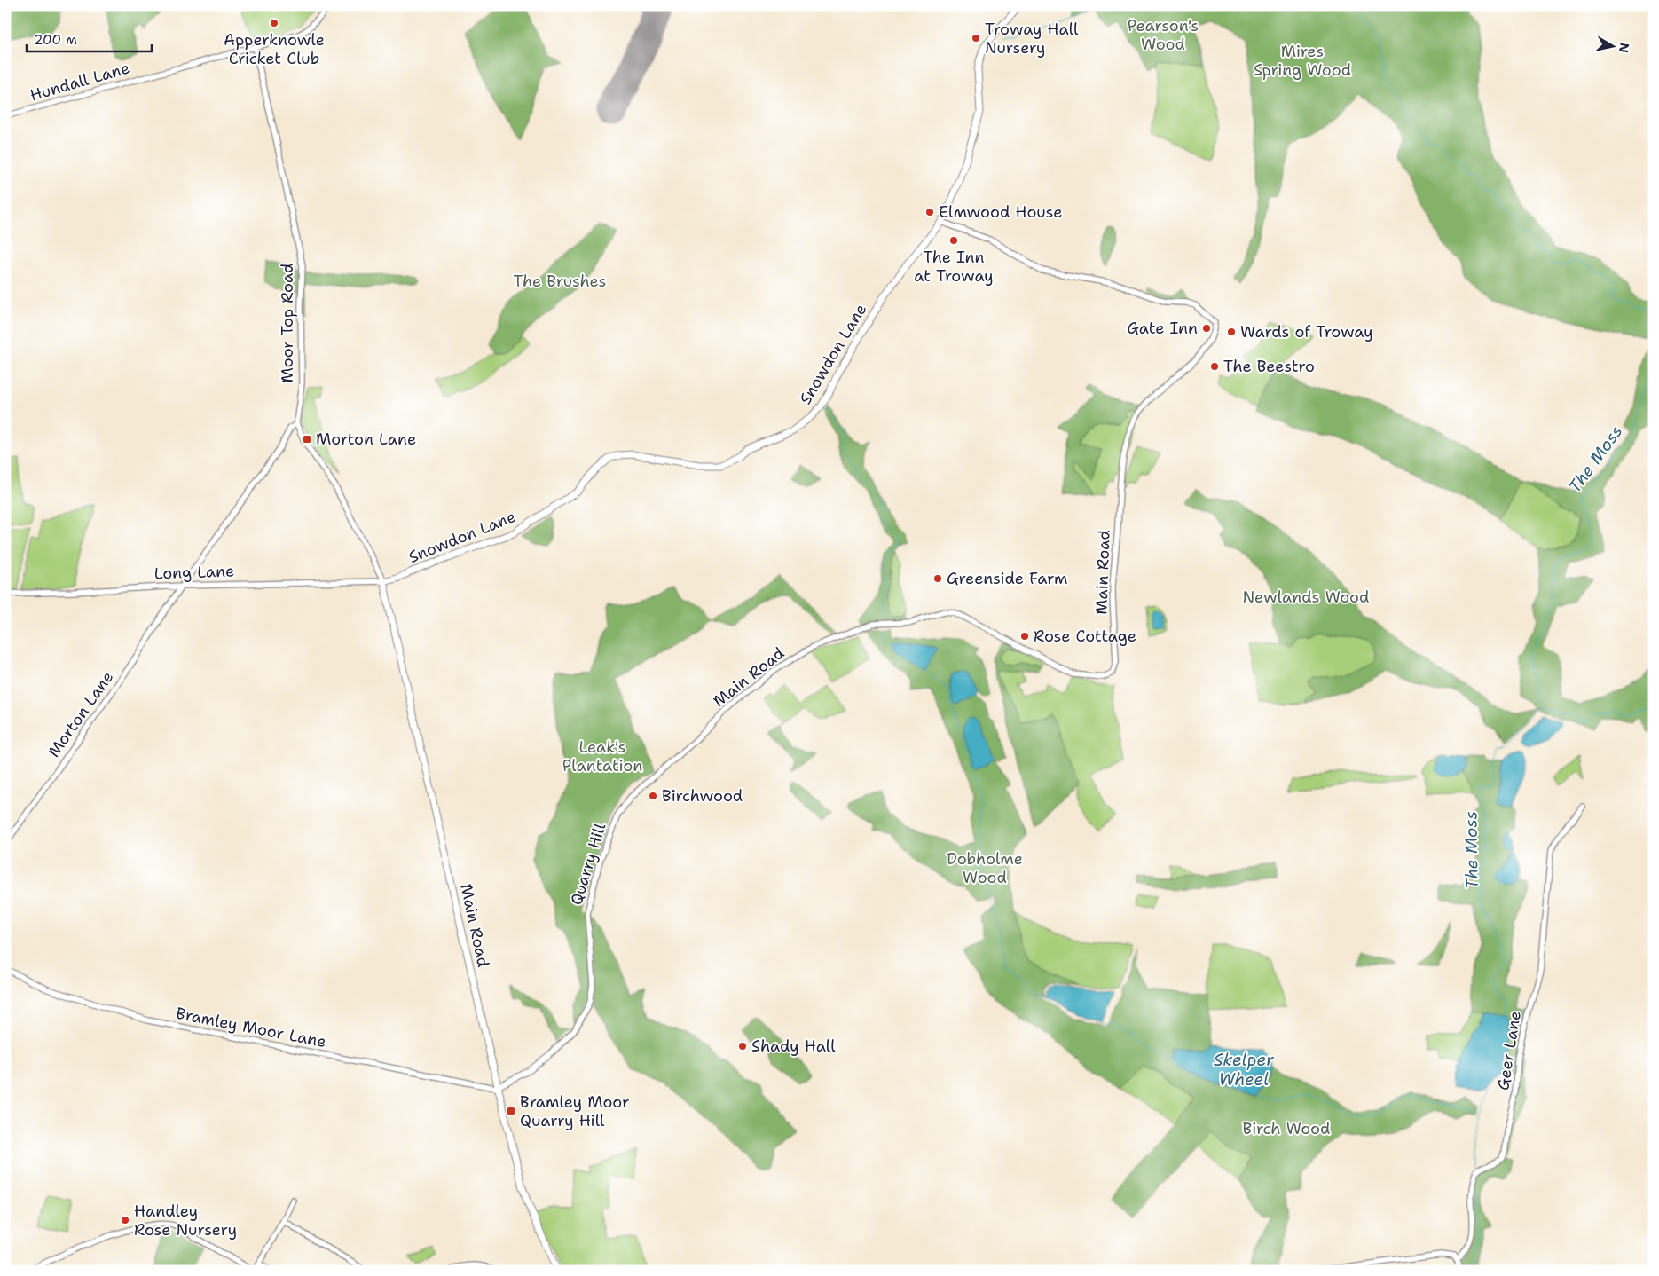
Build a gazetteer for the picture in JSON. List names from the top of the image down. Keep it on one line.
{"streets":{"main road":["Snowdon Lane","Main Road"],"street":["Hundall Lane","Moor Top Road","Long Lane","Morton Lane","Quarry Hill","Bramley Moor Lane","Geer Lane"]},"crossings":[["Hundall Lane","Moor Top Road"],["Moor Top Road","Morton Lane"],["Snowdon Lane","Long Lane"],["Snowdon Lane","Main Road"],["Long Lane","Main Road"],["Long Lane","Morton Lane"],["Main Road","Quarry Hill"],["Main Road","Bramley Moor Lane"],["Quarry Hill","Bramley Moor Lane"]],"water":["The Moss","Skelper Wheel"],"parks":["Pearson's Wood","Mires Spring Wood","The Brushes","Newlands Wood","Leak's Plantation","Dobholme Wood","Birch Wood"],"places":{"other":["Apperknowle Cricket Club","Troway Hall Nursery","Elmwood House","The Inn at Troway","Gate Inn","Wards of Troway","The Beestro","Greenside Farm","Rose Cottage","Birchwood","Shady Hall","Handley Rose Nursery"],"transit":["Morton Lane","Bramley Moor Quarry Hill"]},"scale_bar":"200 m","north":"right"}
